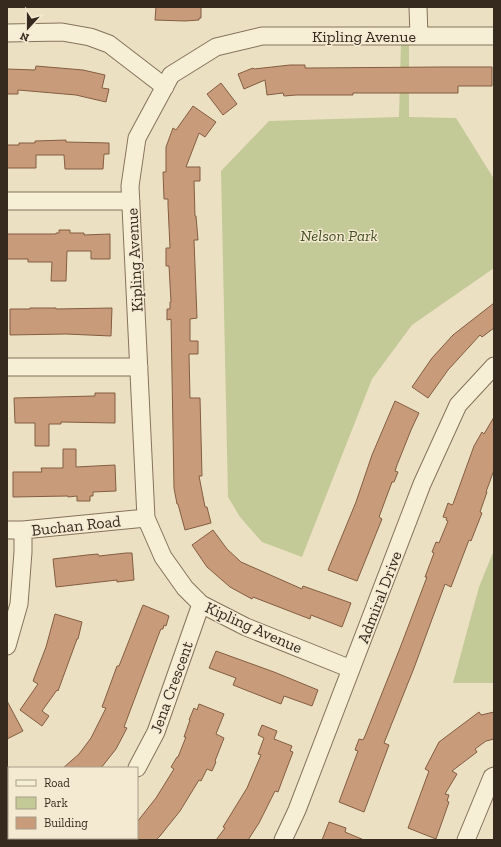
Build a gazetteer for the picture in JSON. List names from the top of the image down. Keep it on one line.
{"streets":{"street":["Kipling Avenue","Buchan Road","Admiral Drive","Jena Crescent"]},"crossings":[["Kipling Avenue","Buchan Road"],["Kipling Avenue","Admiral Drive"],["Kipling Avenue","Jena Crescent"]],"parks":["Nelson Park"],"legend":["Road","Park","Building"],"north":"bottom"}
